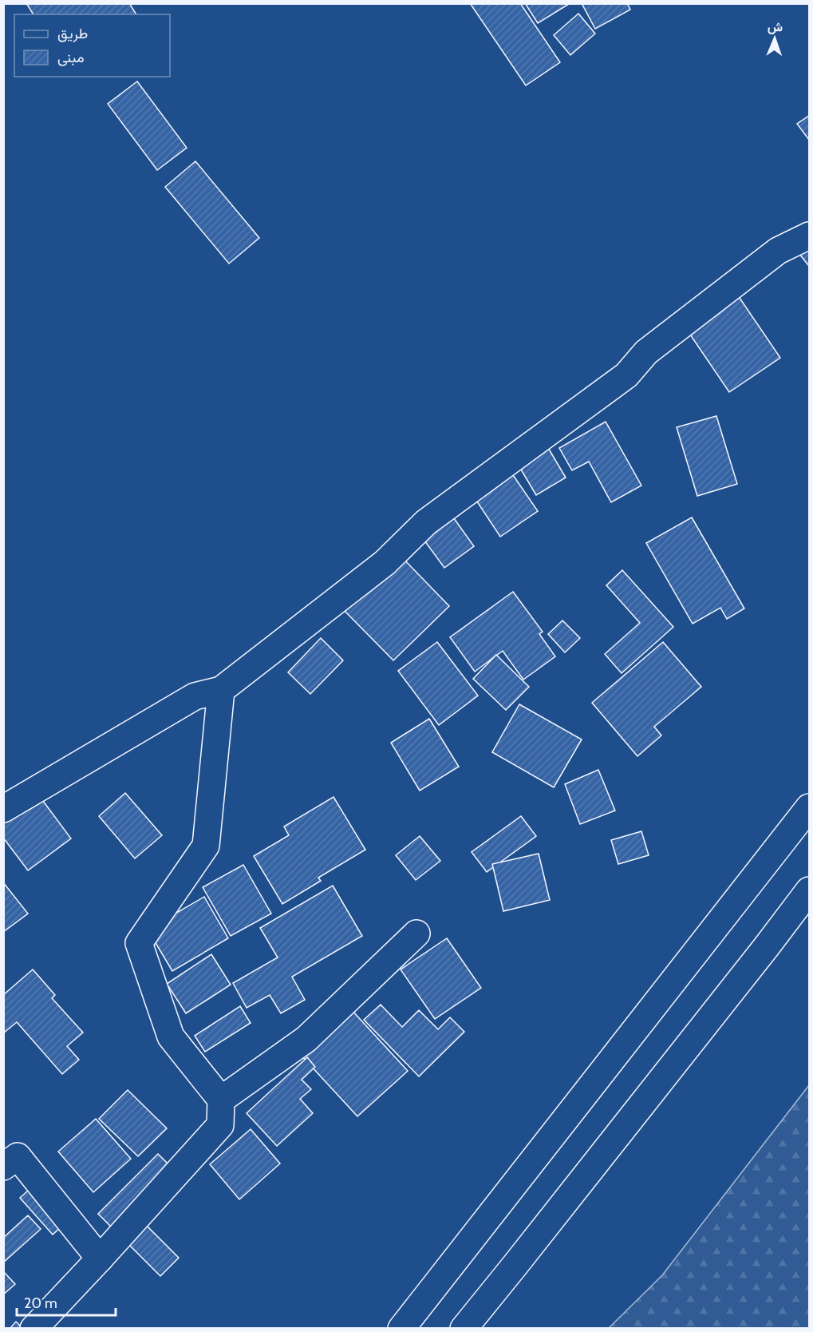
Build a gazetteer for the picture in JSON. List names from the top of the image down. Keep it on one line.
{"legend":["طريق","مبنى"],"scale_bar":"20 m","north":"top"}
